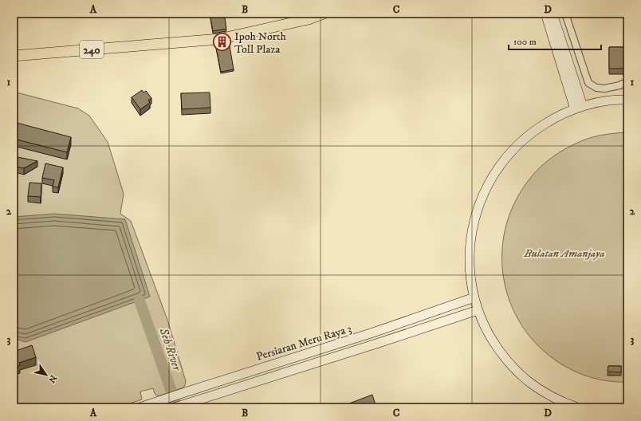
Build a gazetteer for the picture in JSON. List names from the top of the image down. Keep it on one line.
{"streets":{"main road":["240"],"street":["Persiaran Meru Raya 3"]},"water":["Seh River"],"parks":["Bulatan Amanjaya"],"places":{"building":["Ipoh North Toll Plaza"]},"scale_bar":"100 m","north":"bottom right","grid":{"columns":["A","B","C","D"],"rows":["1","2","3"]}}
